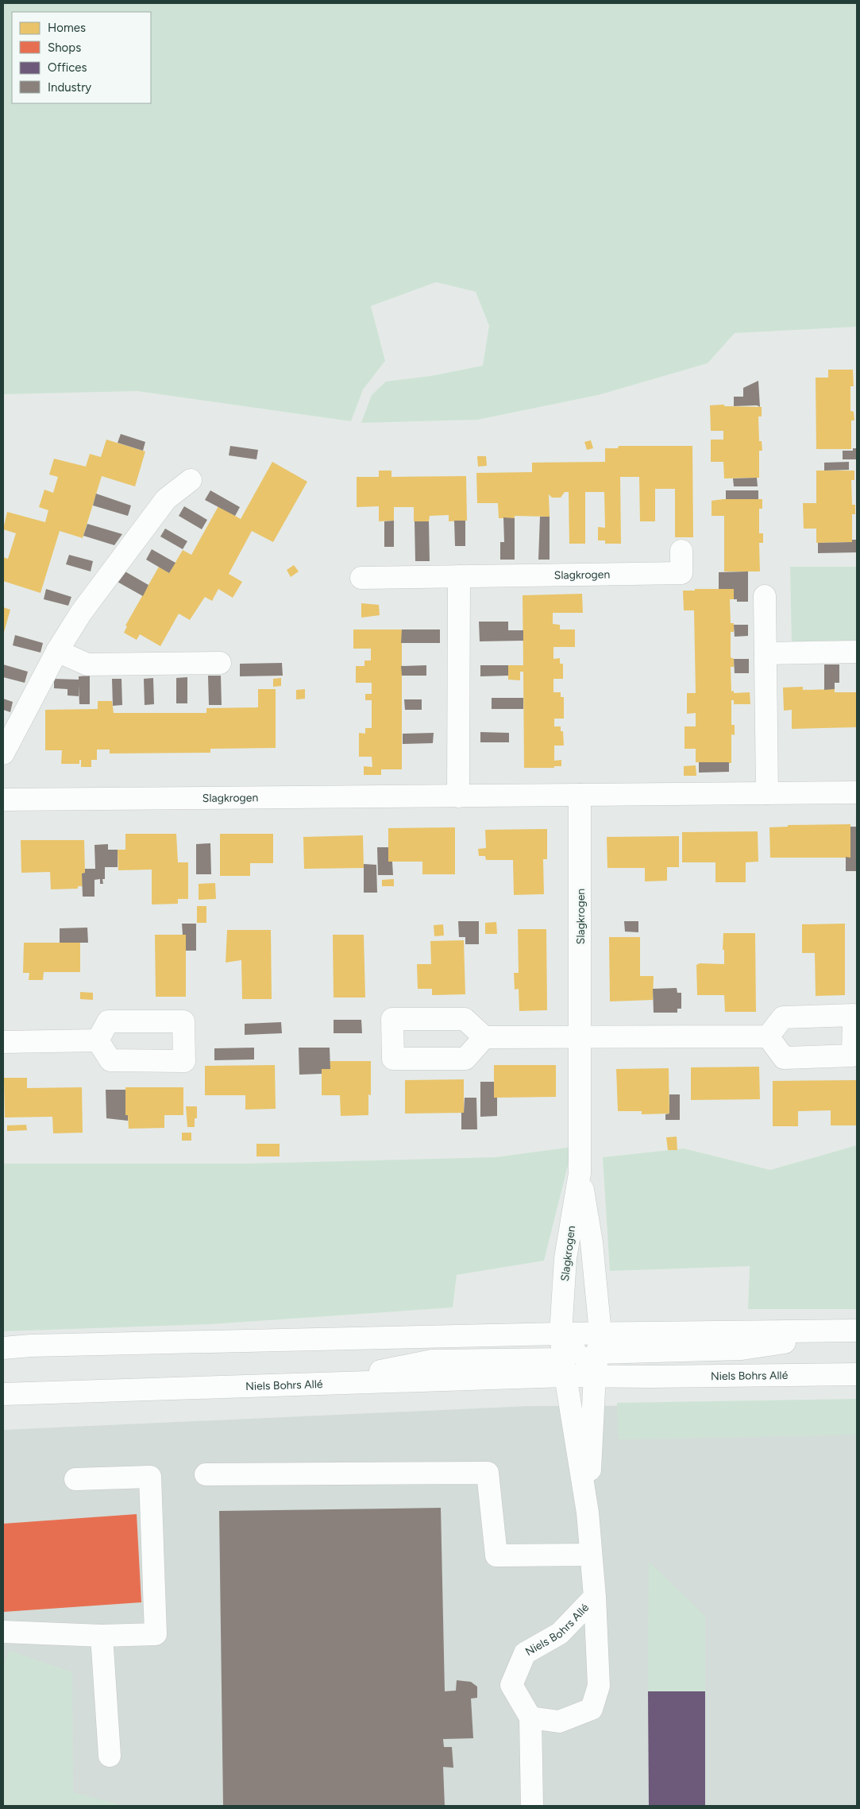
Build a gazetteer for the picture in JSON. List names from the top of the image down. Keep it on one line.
{"streets":{"street":["Slagkrogen","Niels Bohrs Allé"]},"crossings":[["Slagkrogen","Niels Bohrs Allé"]],"legend":["Homes","Shops","Offices","Industry"]}
